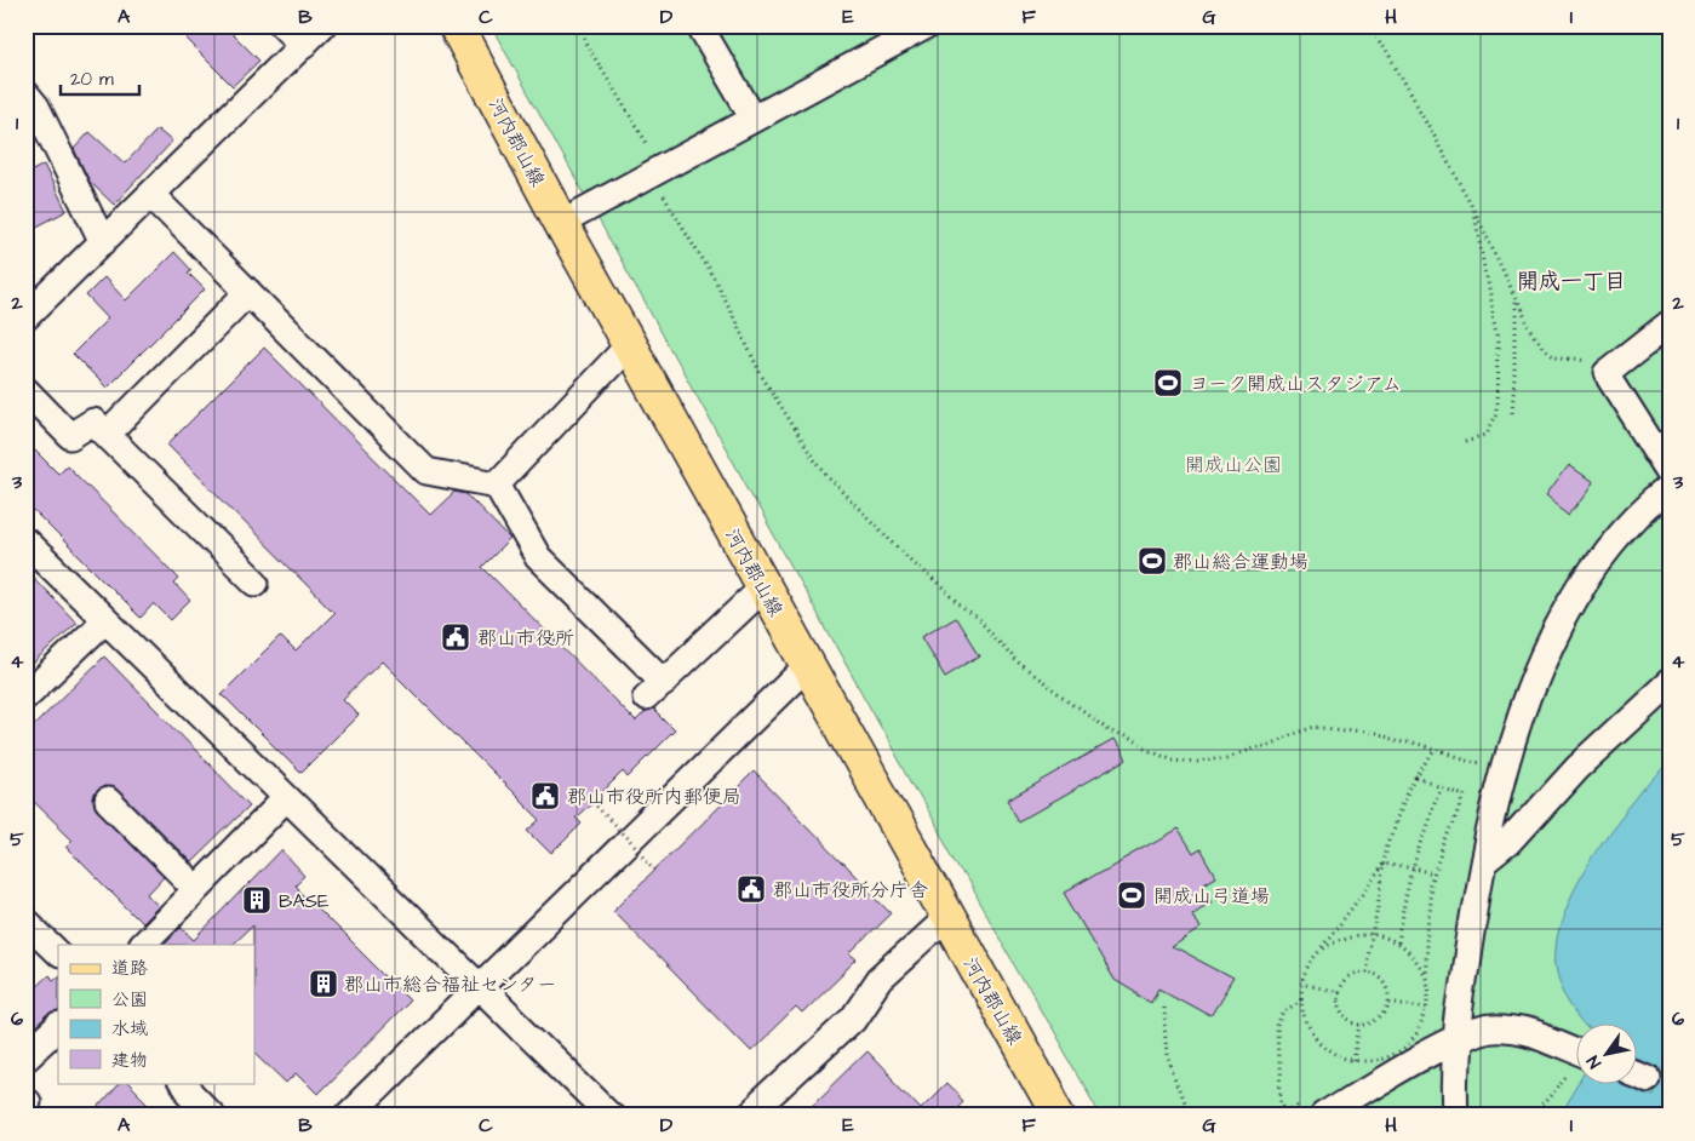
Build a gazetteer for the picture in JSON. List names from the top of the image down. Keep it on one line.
{"streets":{"main road":["河内郡山線"]},"districts":["開成一丁目"],"parks":["開成山公園"],"places":{"sports":["ヨーク開成山スタジアム","郡山総合運動場","開成山弓道場"],"public building":["郡山市役所","郡山市役所内郵便局","郡山市役所分庁舎"],"building":["BASE","郡山市総合福祉センター"]},"legend":["道路","公園","水域","建物"],"scale_bar":"20 m","north":"bottom left","grid":{"columns":["A","B","C","D","E","F","G","H","I"],"rows":["1","2","3","4","5","6"]}}
